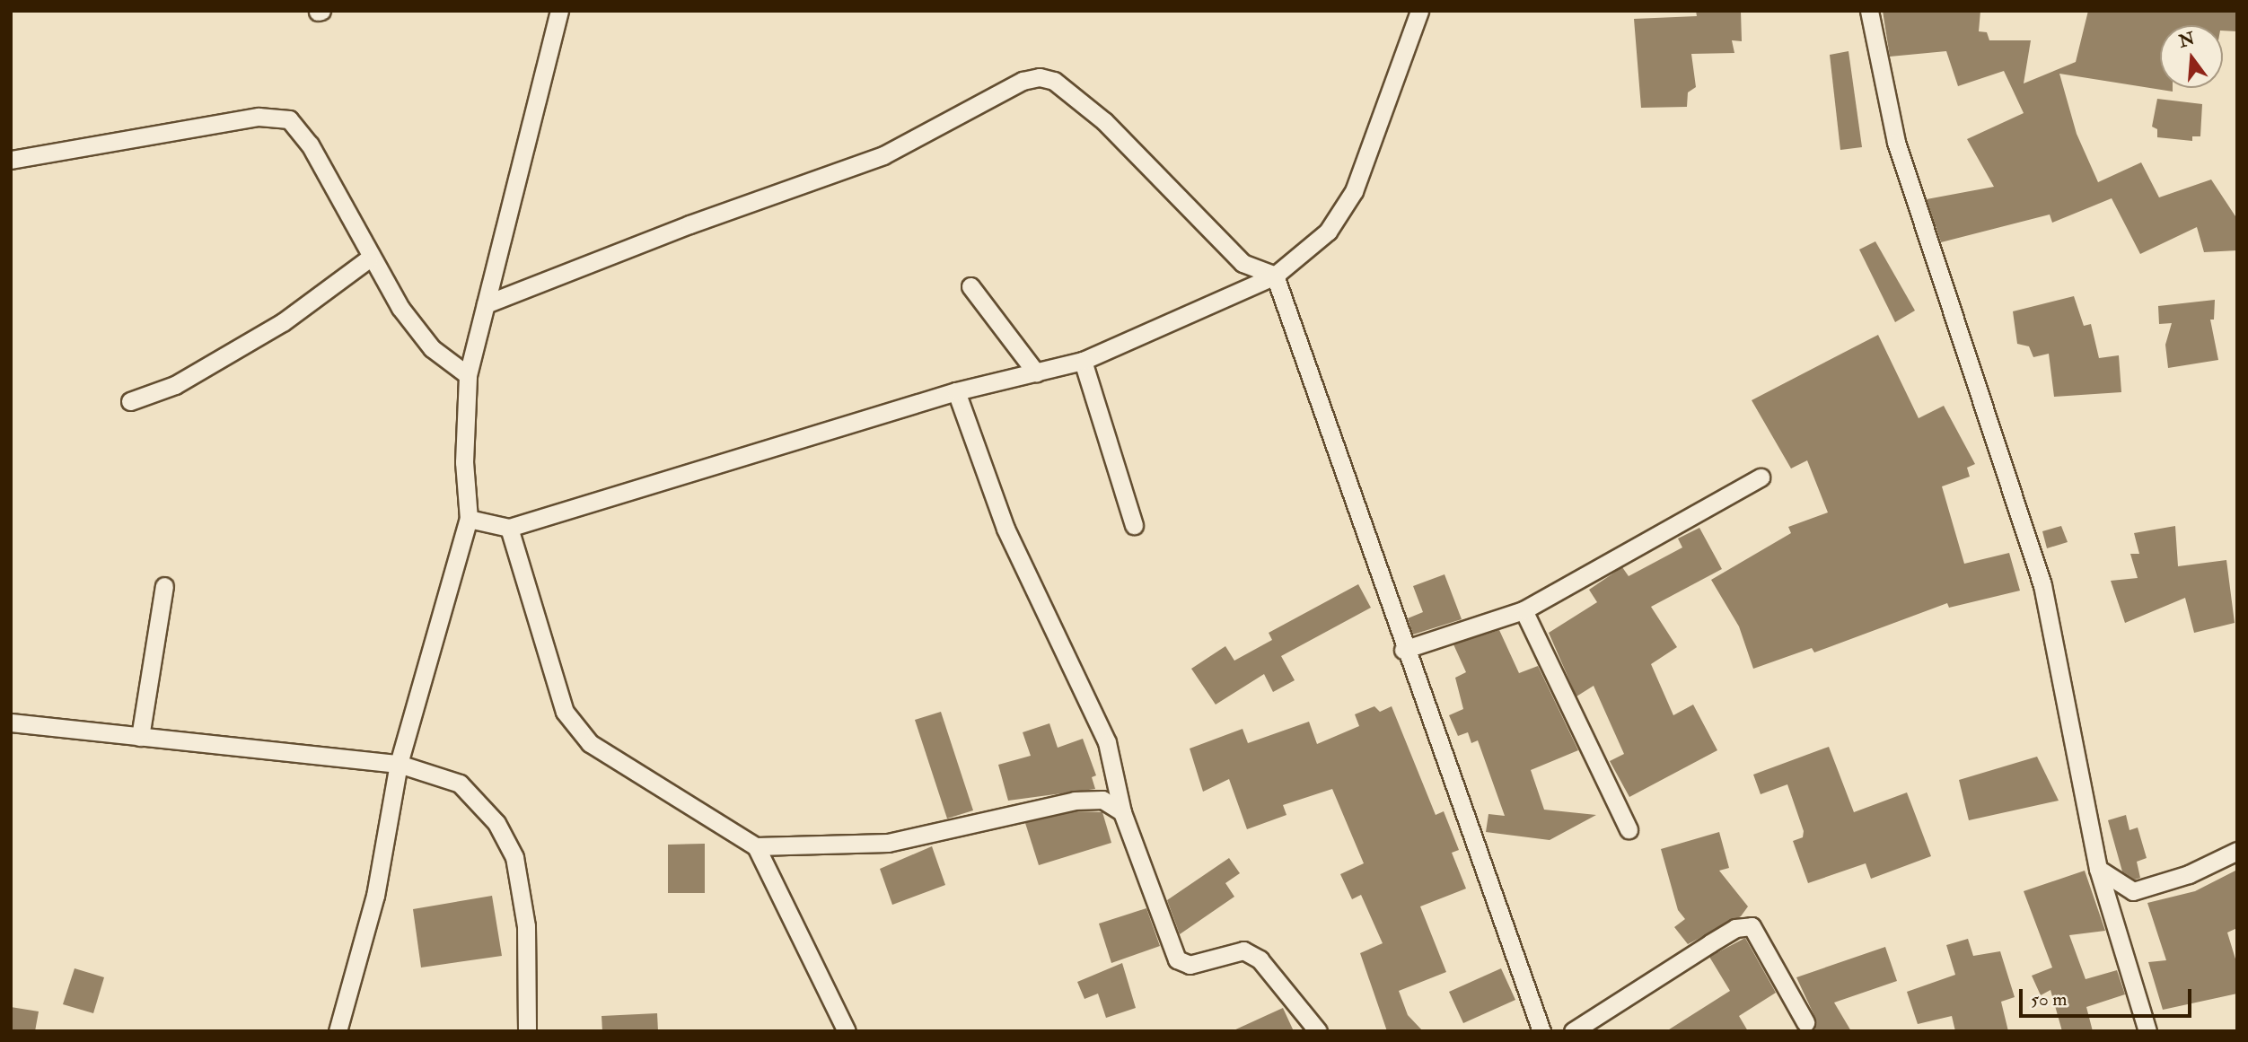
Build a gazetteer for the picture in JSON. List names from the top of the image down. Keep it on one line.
{"scale_bar":"50 m","north":"top"}
